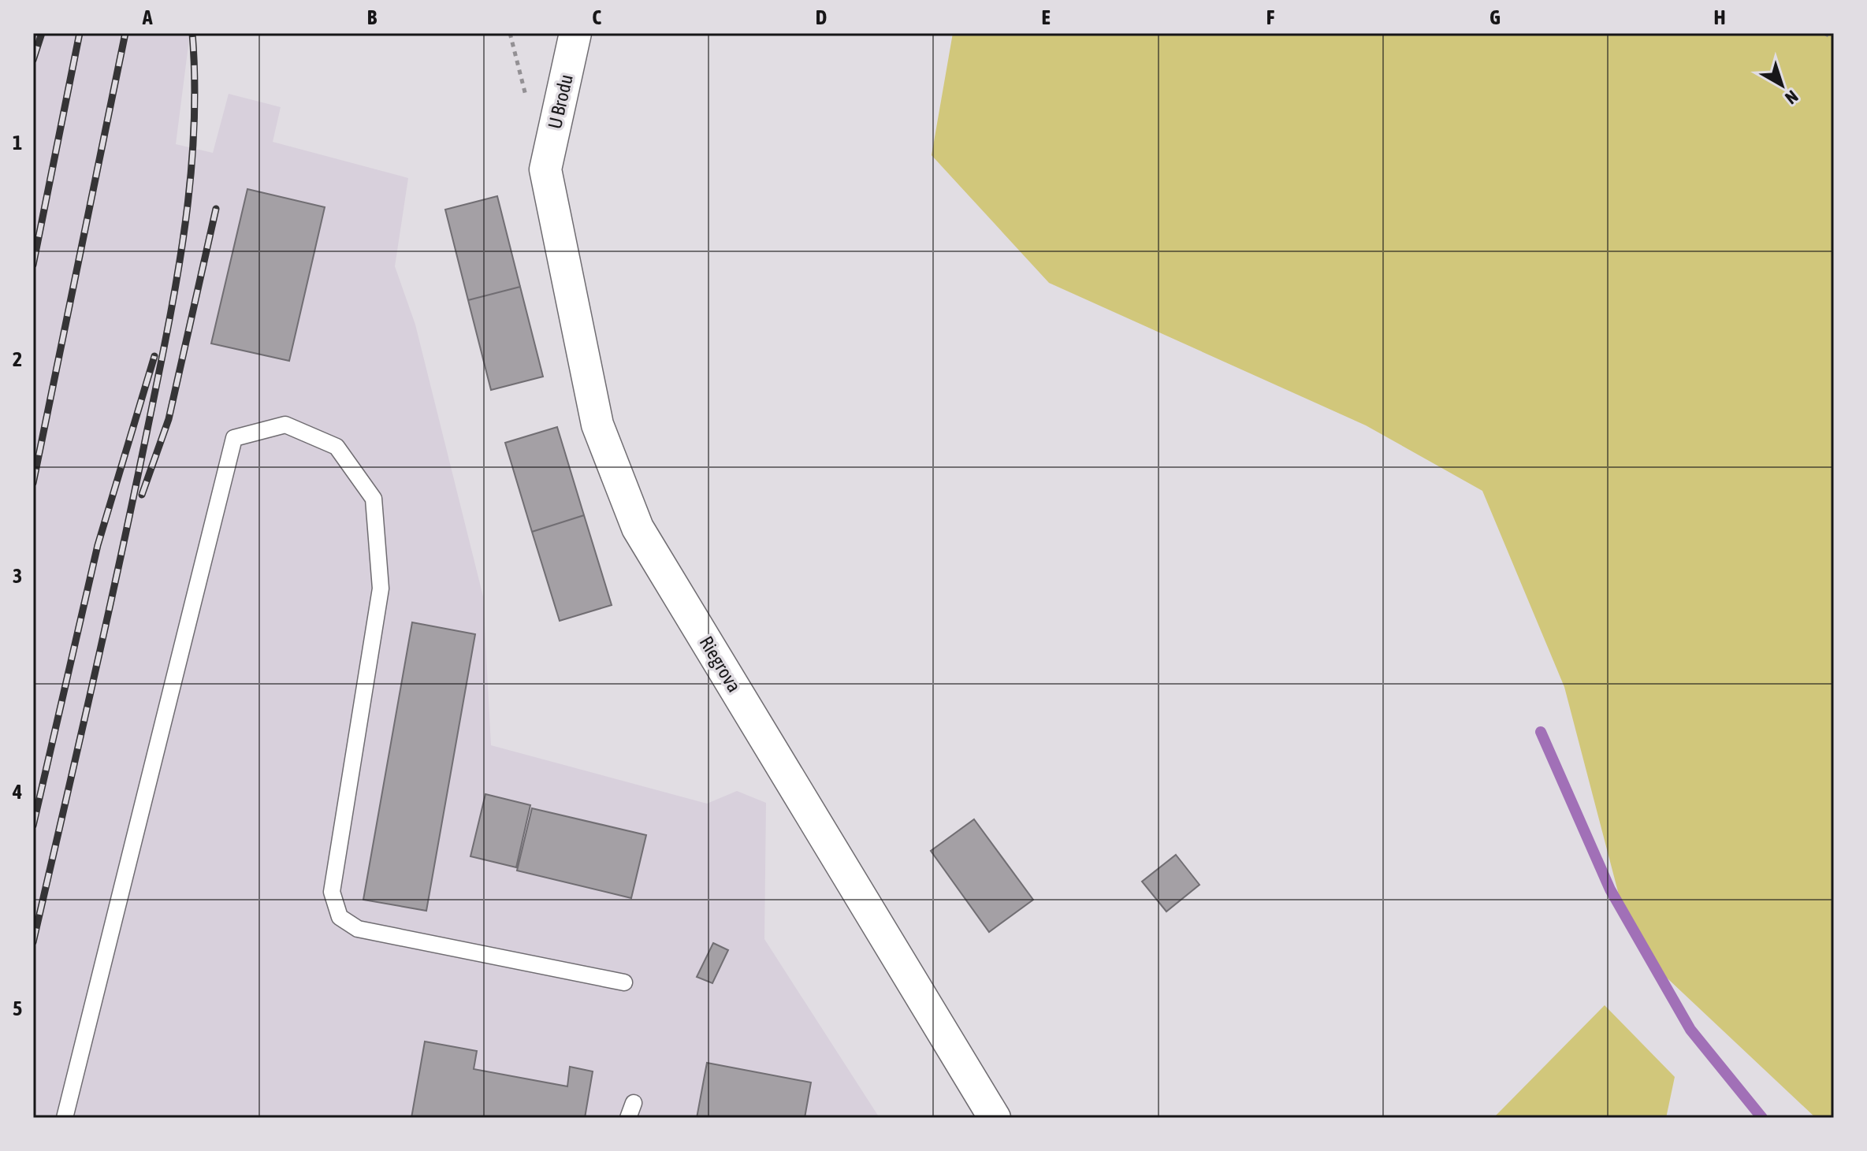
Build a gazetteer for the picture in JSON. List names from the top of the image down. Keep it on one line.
{"streets":{"street":["U Brodu","Riegrova"]},"crossings":[["U Brodu","Riegrova"]],"north":"bottom right","grid":{"columns":["A","B","C","D","E","F","G","H"],"rows":["1","2","3","4","5"]}}
